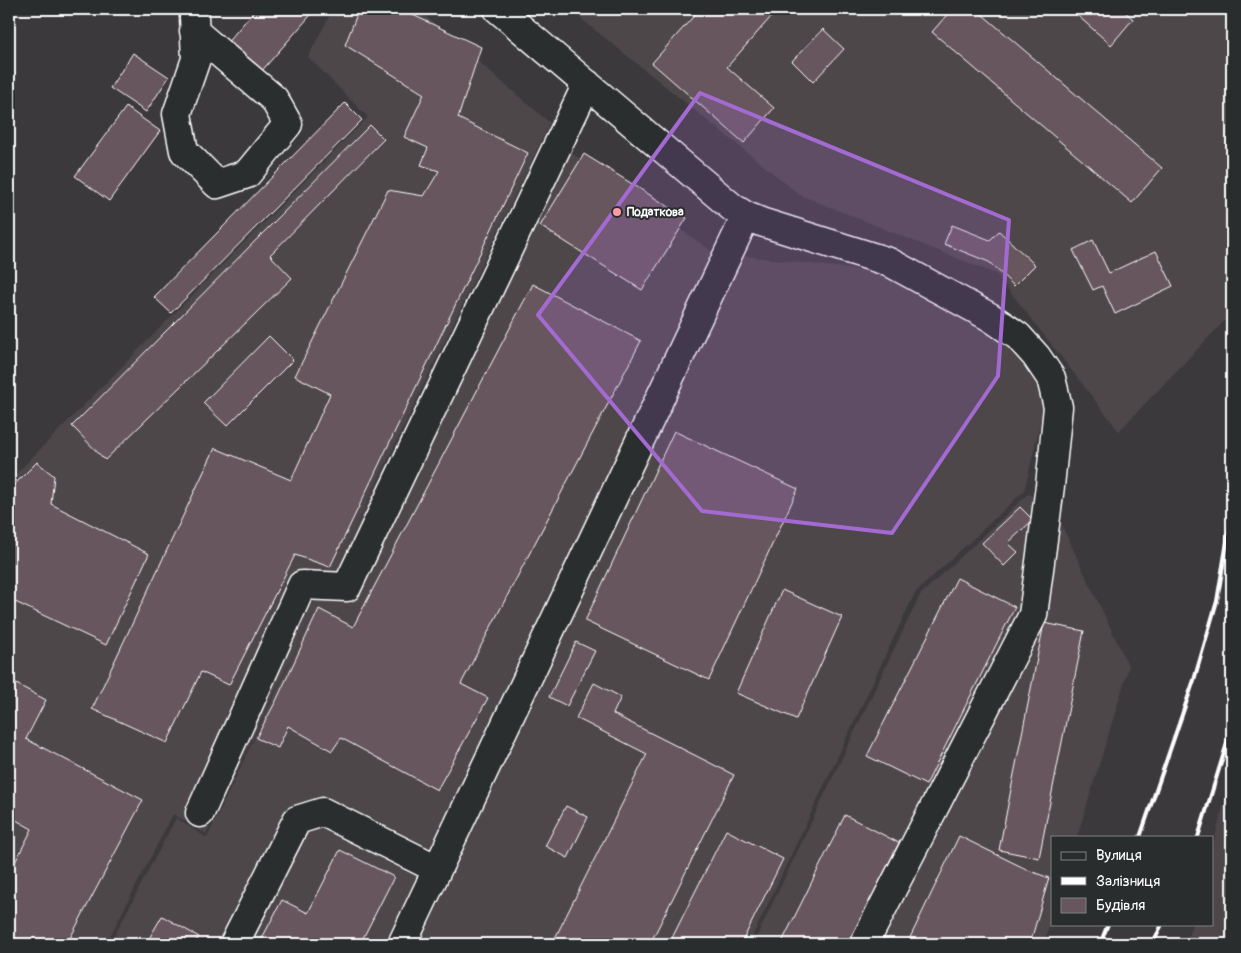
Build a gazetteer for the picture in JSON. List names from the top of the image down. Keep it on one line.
{"places":["Податкова"],"legend":["Вулиця","Залізниця","Будівля"]}
